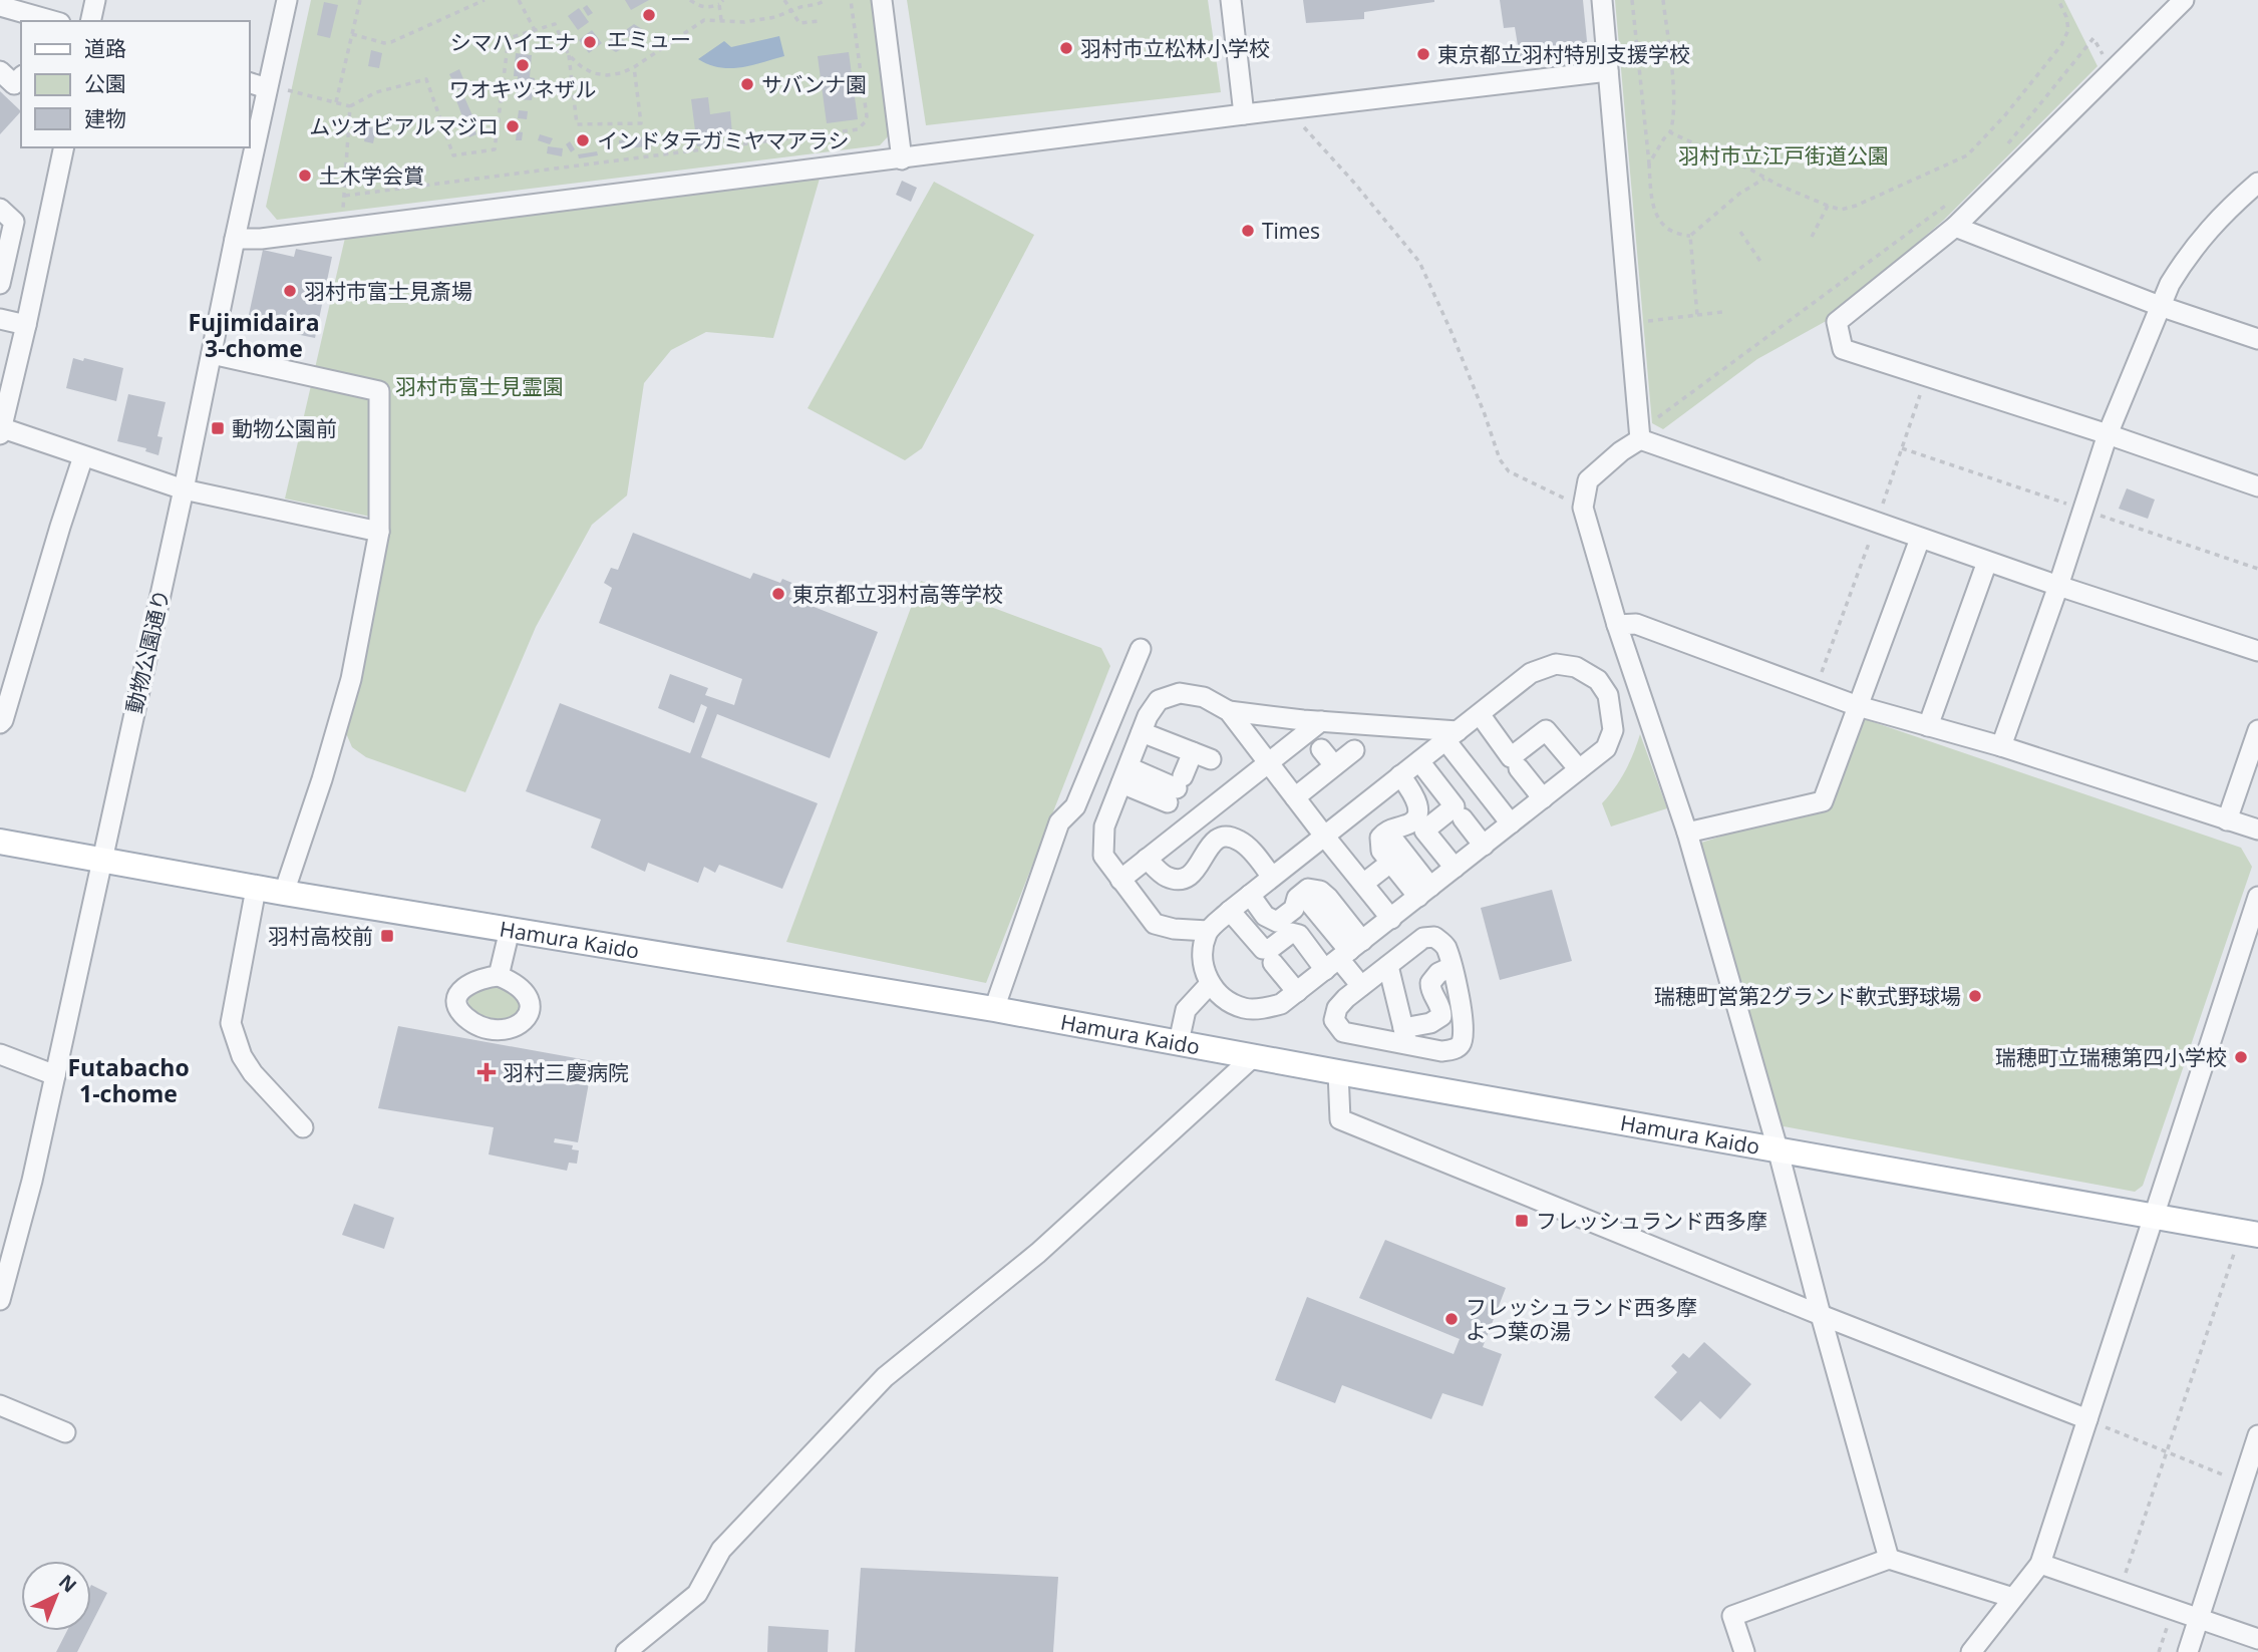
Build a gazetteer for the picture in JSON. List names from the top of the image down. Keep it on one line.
{"streets":{"main road":["Hamura Kaido"],"street":["動物公園通り"]},"crossings":[["動物公園通り","Hamura Kaido"]],"districts":["Fujimidaira 3-chome","Futabacho 1-chome"],"parks":["羽村市立江戸街道公園","羽村市富士見霊園"],"places":{"other":["エミュー","シマハイエナ","羽村市立松林小学校","東京都立羽村特別支援学校","ワオキツネザル","サバンナ園","ムツオビアルマジロ","インドタテガミヤマアラシ","土木学会賞","Times","羽村市富士見斎場","東京都立羽村高等学校","瑞穂町営第2グランド軟式野球場","瑞穂町立瑞穂第四小学校","フレッシュランド西多摩 よつ葉の湯"],"transit":["動物公園前","羽村高校前","フレッシュランド西多摩"],"health":["羽村三慶病院"]},"legend":["道路","公園","建物"],"north":"top right"}
